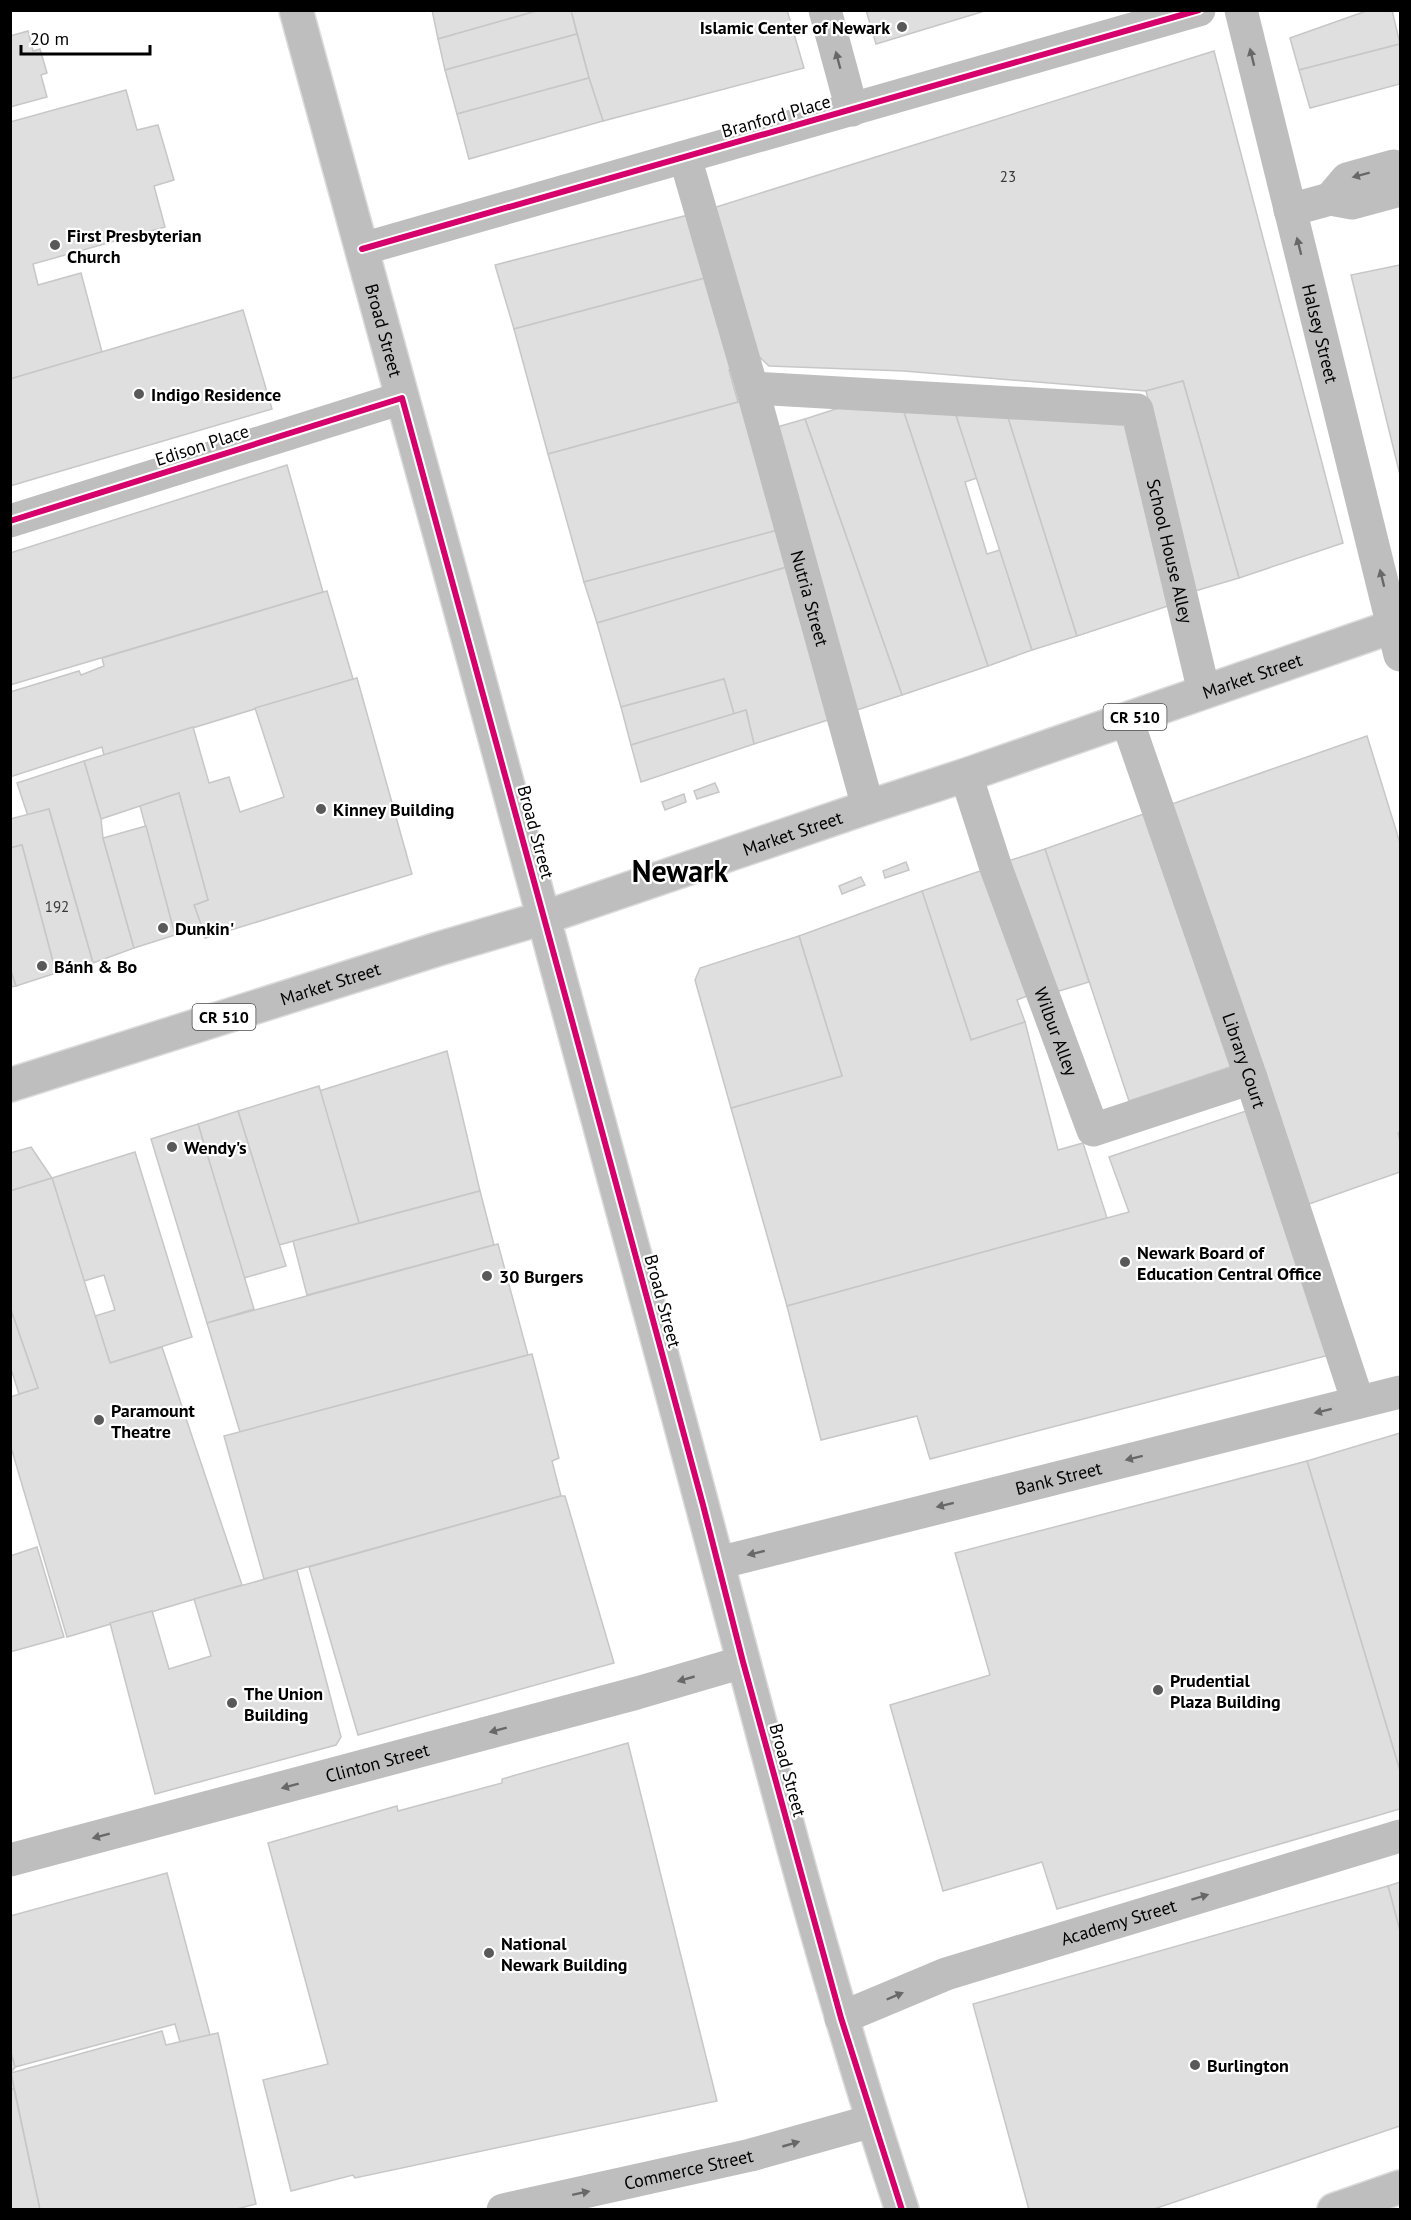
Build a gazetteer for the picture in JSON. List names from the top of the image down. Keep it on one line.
{"streets":{"street":["Branford Place","Broad Street","Halsey Street","Edison Place","School House Alley","Nutria Street","Market Street","CR 510","Wilbur Alley","Library Court","Bank Street","Clinton Street","Academy Street","Commerce Street"]},"crossings":[["Branford Place","Broad Street"],["Branford Place","Nutria Street"],["Broad Street","Edison Place"],["Broad Street","Market Street"],["Broad Street","Bank Street"],["Broad Street","Clinton Street"],["Broad Street","Academy Street"],["Broad Street","Commerce Street"],["Halsey Street","Market Street"],["School House Alley","Nutria Street"],["School House Alley","Market Street"],["Nutria Street","Market Street"],["Market Street","Wilbur Alley"],["Market Street","Library Court"],["Wilbur Alley","Library Court"],["Library Court","Bank Street"]],"one_way":["Halsey Street","Bank Street","Clinton Street","Academy Street","Commerce Street"],"districts":["Newark"],"places":["Islamic Center of Newark","First Presbyterian Church","Indigo Residence","Kinney Building","Dunkin'","Bánh & Bo","Wendy's","Newark Board of Education Central Office","30 Burgers","Paramount Theatre","Prudential Plaza Building","The Union Building","National Newark Building","Burlington"],"house_numbers":["23","192"],"scale_bar":"20 m"}
